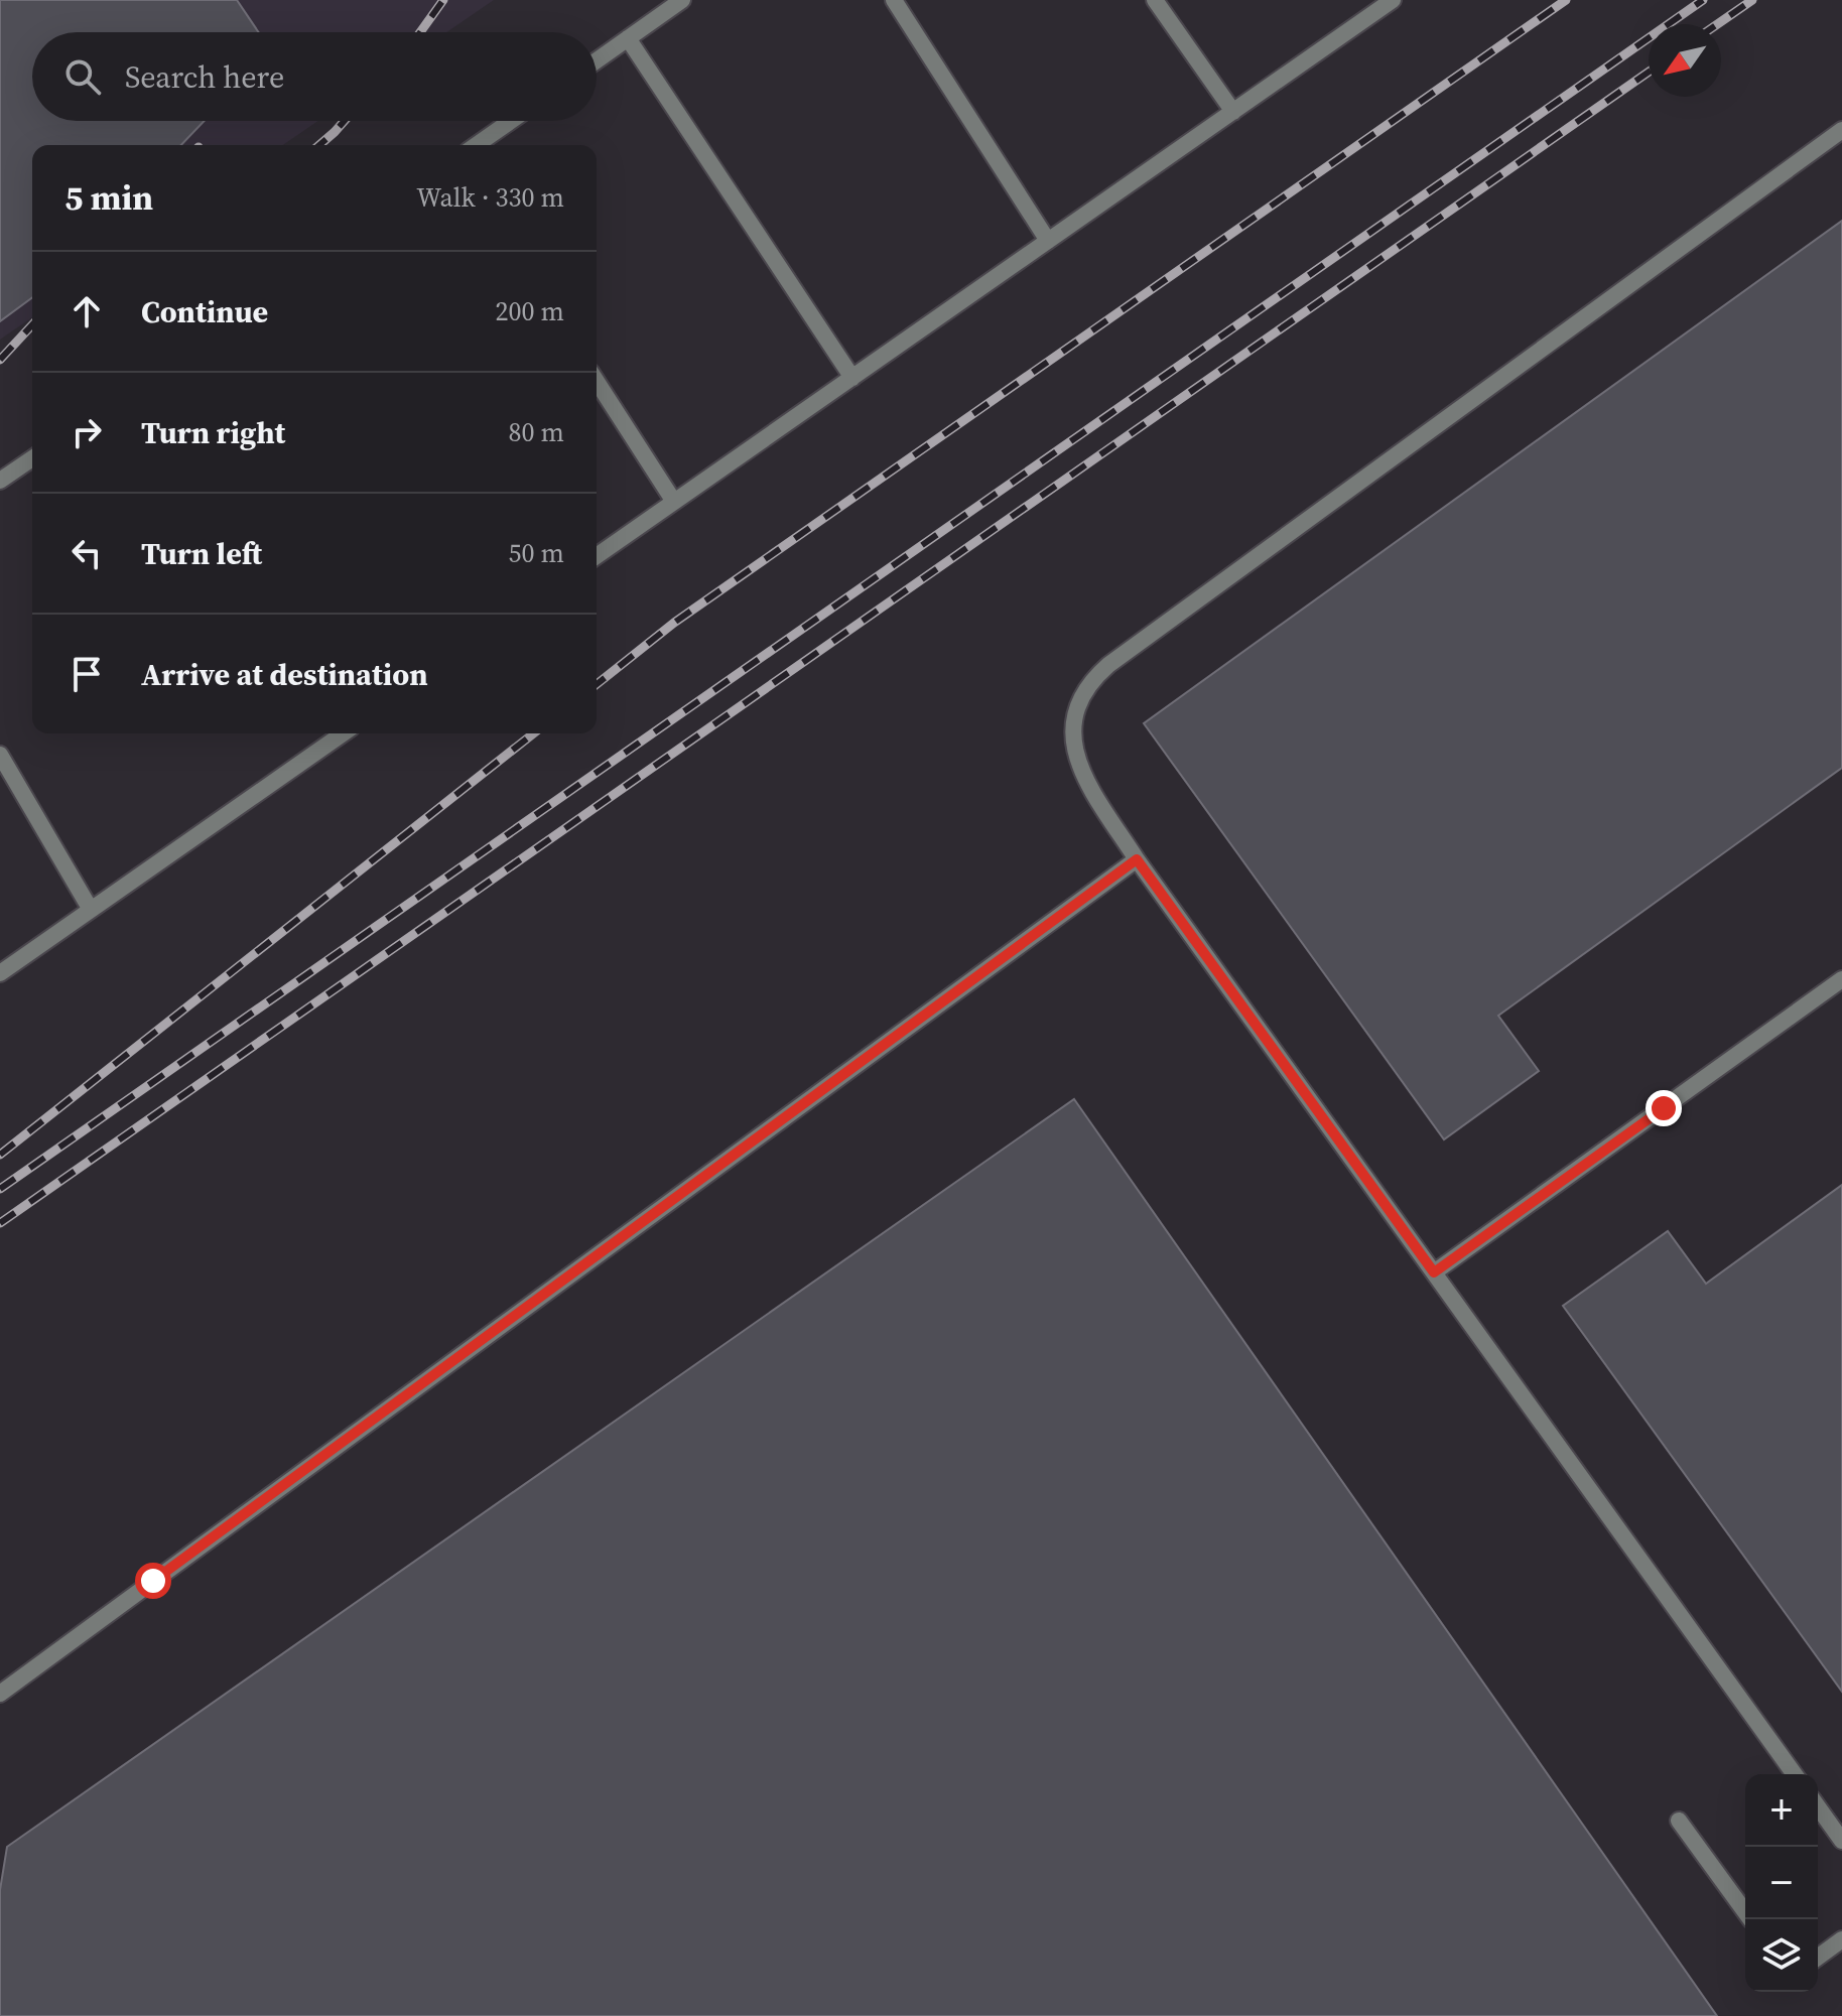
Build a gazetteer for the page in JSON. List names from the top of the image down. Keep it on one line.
{"north":"bottom left","page":{"search":"Search here","heading":["5 min","Walk · 330 m"],"list":[["Continue","200 m"],["Turn right","80 m"],["Turn left","50 m"],"Arrive at destination"],"map_buttons":["+","−"]}}
